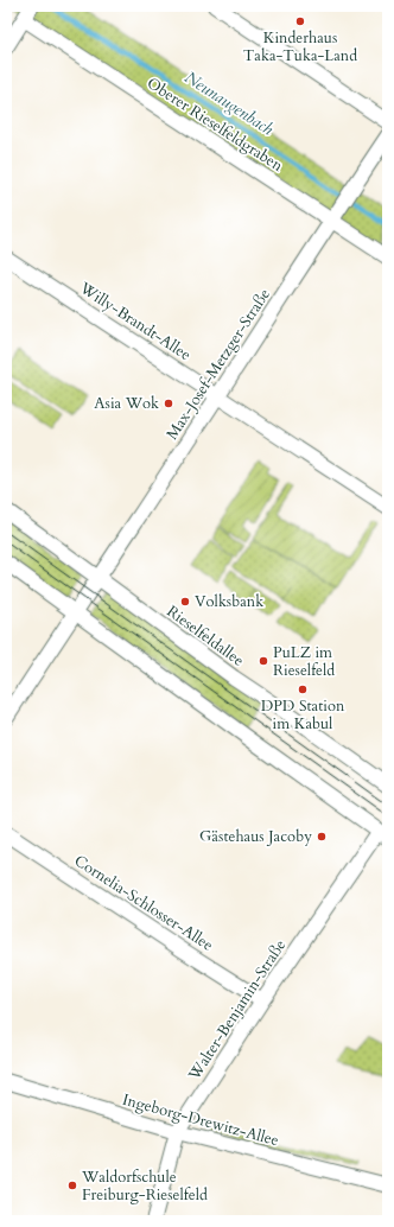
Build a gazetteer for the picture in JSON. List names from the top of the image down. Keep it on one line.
{"streets":{"street":["Oberer Rieselfeldgraben","Willy-Brandt-Allee","Max-Josef-Metzger-Straße","Rieselfeldallee","Cornelia-Schlosser-Allee","Walter-Benjamin-Straße","Ingeborg-Drewitz-Allee"]},"crossings":[["Oberer Rieselfeldgraben","Max-Josef-Metzger-Straße"],["Willy-Brandt-Allee","Max-Josef-Metzger-Straße"],["Max-Josef-Metzger-Straße","Rieselfeldallee"],["Cornelia-Schlosser-Allee","Walter-Benjamin-Straße"],["Walter-Benjamin-Straße","Ingeborg-Drewitz-Allee"]],"water":["Neunaugenbach"],"places":["Kinderhaus Taka-Tuka-Land","Asia Wok","Volksbank","PuLZ im Rieselfeld","DPD Station im Kabul","Gästehaus Jacoby","Waldorfschule Freiburg-Rieselfeld"]}
